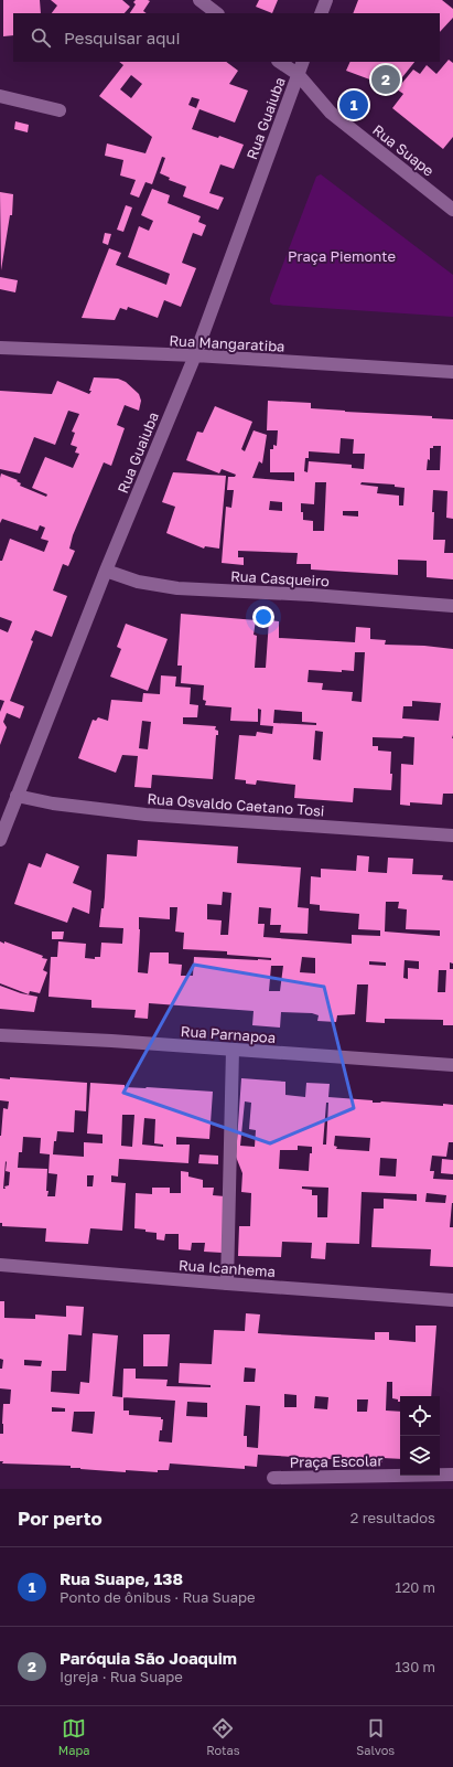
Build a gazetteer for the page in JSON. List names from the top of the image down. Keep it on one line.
{"streets":{"street":["Rua Guaiuba","Rua Suape","Rua Mangaratiba","Rua Casqueiro","Rua Osvaldo Caetano Tosi","Rua Parnapoa","Rua Icanhema","Praça Escolar"]},"crossings":[["Rua Guaiuba","Rua Suape"],["Rua Guaiuba","Rua Mangaratiba"],["Rua Guaiuba","Rua Casqueiro"],["Rua Guaiuba","Rua Osvaldo Caetano Tosi"]],"parks":["Praça Piemonte"],"page":{"search":"Pesquisar aqui","pins":["2","1"],"heading":["Por perto","2 resultados"],"list":[{"mark":"1","name":"Rua Suape, 138","note":"Ponto de ônibus · Rua Suape","value":"120 m"},{"mark":"2","name":"Paróquia São Joaquim","note":"Igreja · Rua Suape","value":"130 m"}],"nav":["Mapa","Rotas","Salvos"]}}
